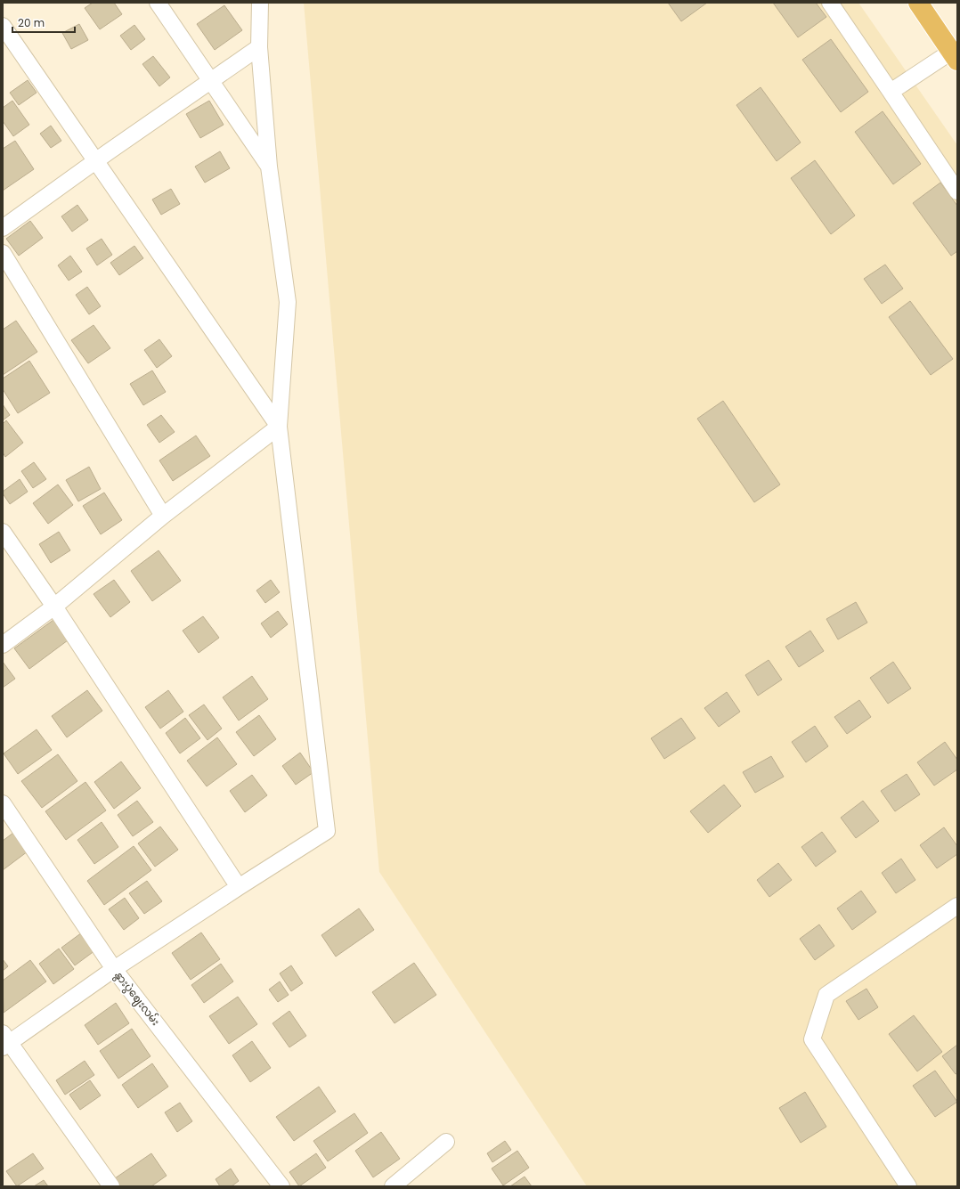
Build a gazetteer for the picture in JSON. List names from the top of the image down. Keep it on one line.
{"streets":{"street":["နွားပွဲဈေးလမ်း"]},"scale_bar":"20 m"}
